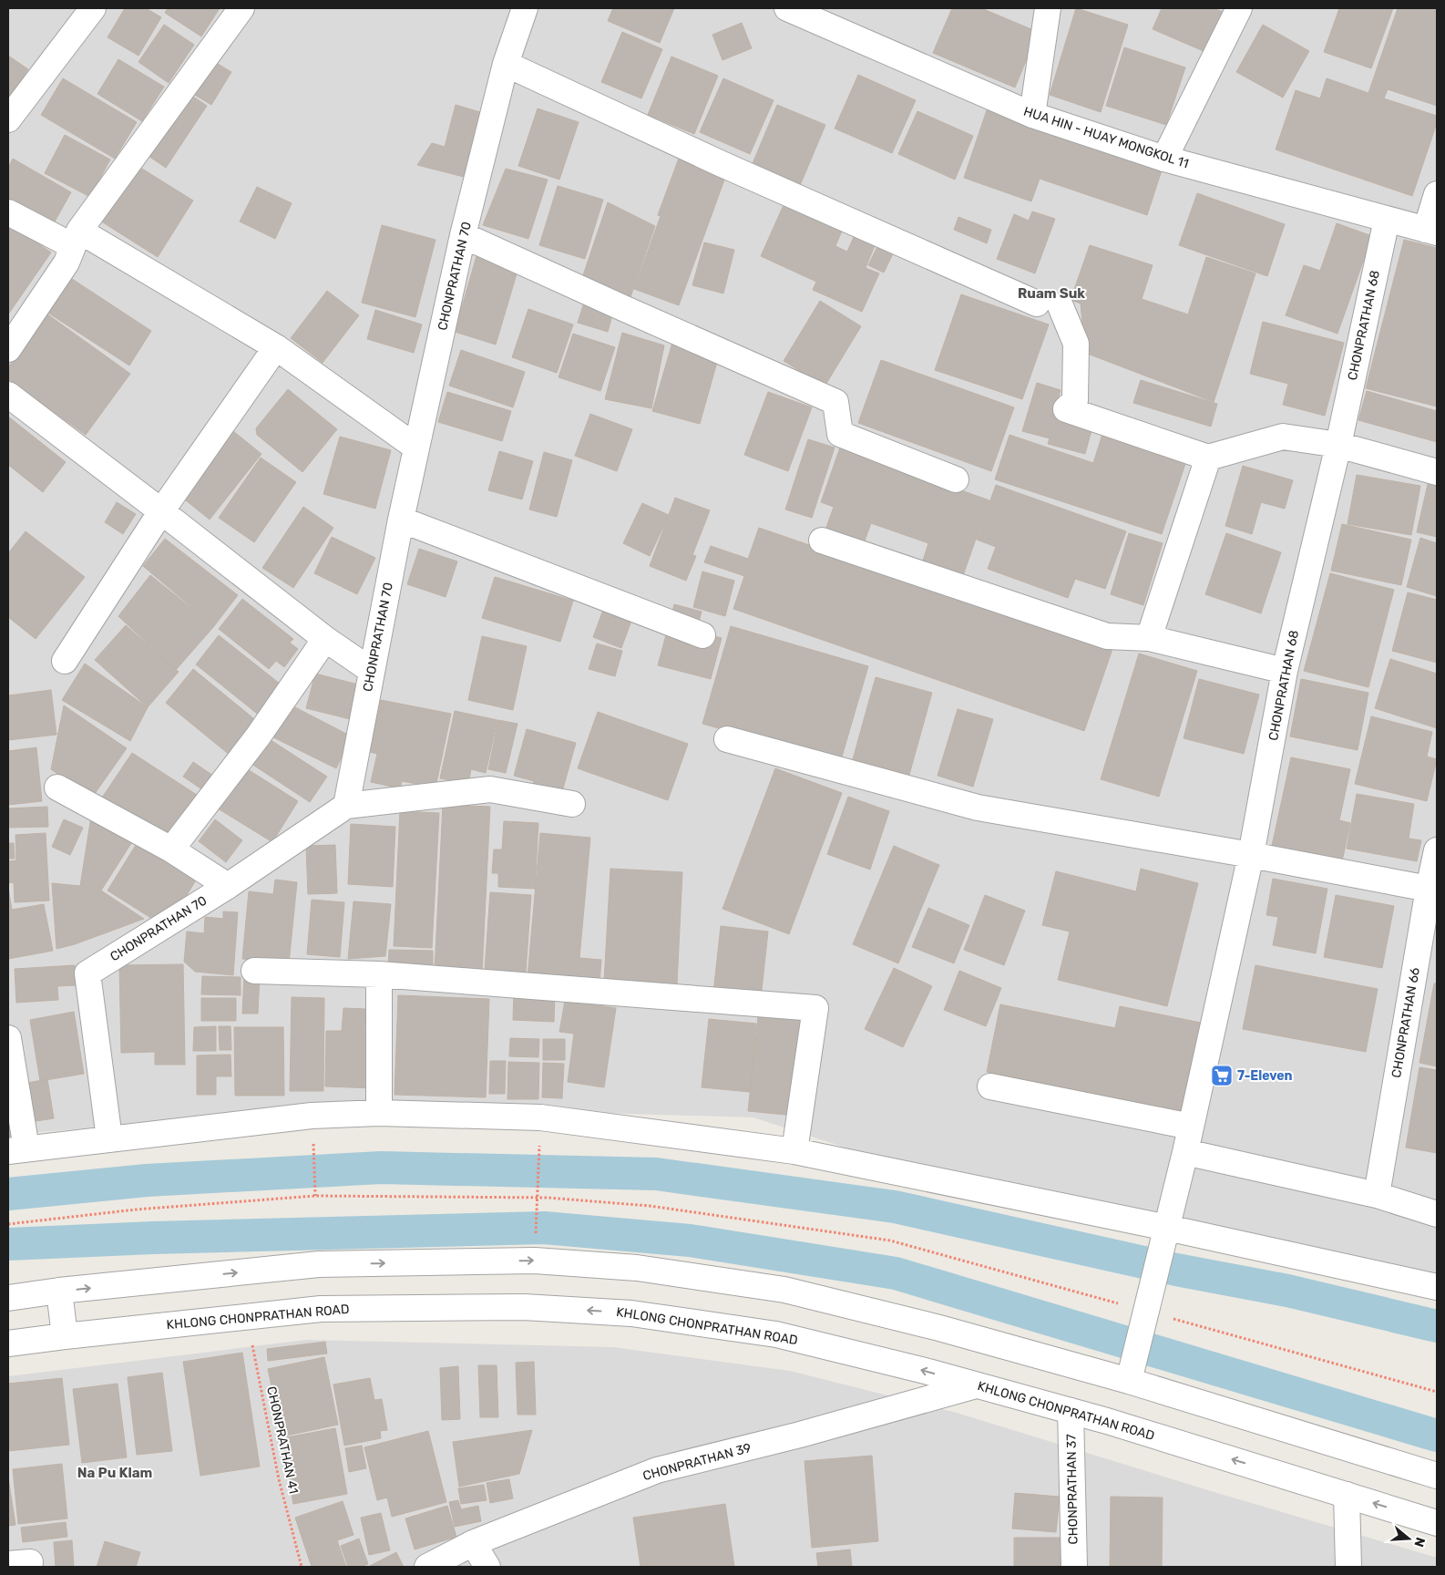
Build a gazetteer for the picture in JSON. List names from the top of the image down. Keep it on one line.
{"streets":{"street":["HUA HIN - HUAY MONGKOL 11","CHONPRATHAN 70","CHONPRATHAN 68","CHONPRATHAN 66","KHLONG CHONPRATHAN ROAD","CHONPRATHAN 39","CHONPRATHAN 37"],"path":["CHONPRATHAN 41"]},"crossings":[["HUA HIN - HUAY MONGKOL 11","CHONPRATHAN 68"],["KHLONG CHONPRATHAN ROAD","CHONPRATHAN 41"],["KHLONG CHONPRATHAN ROAD","CHONPRATHAN 39"],["KHLONG CHONPRATHAN ROAD","CHONPRATHAN 37"]],"districts":["Ruam Suk","Na Pu Klam"],"places":{"supermarket":["7-Eleven"]},"north":"right"}
